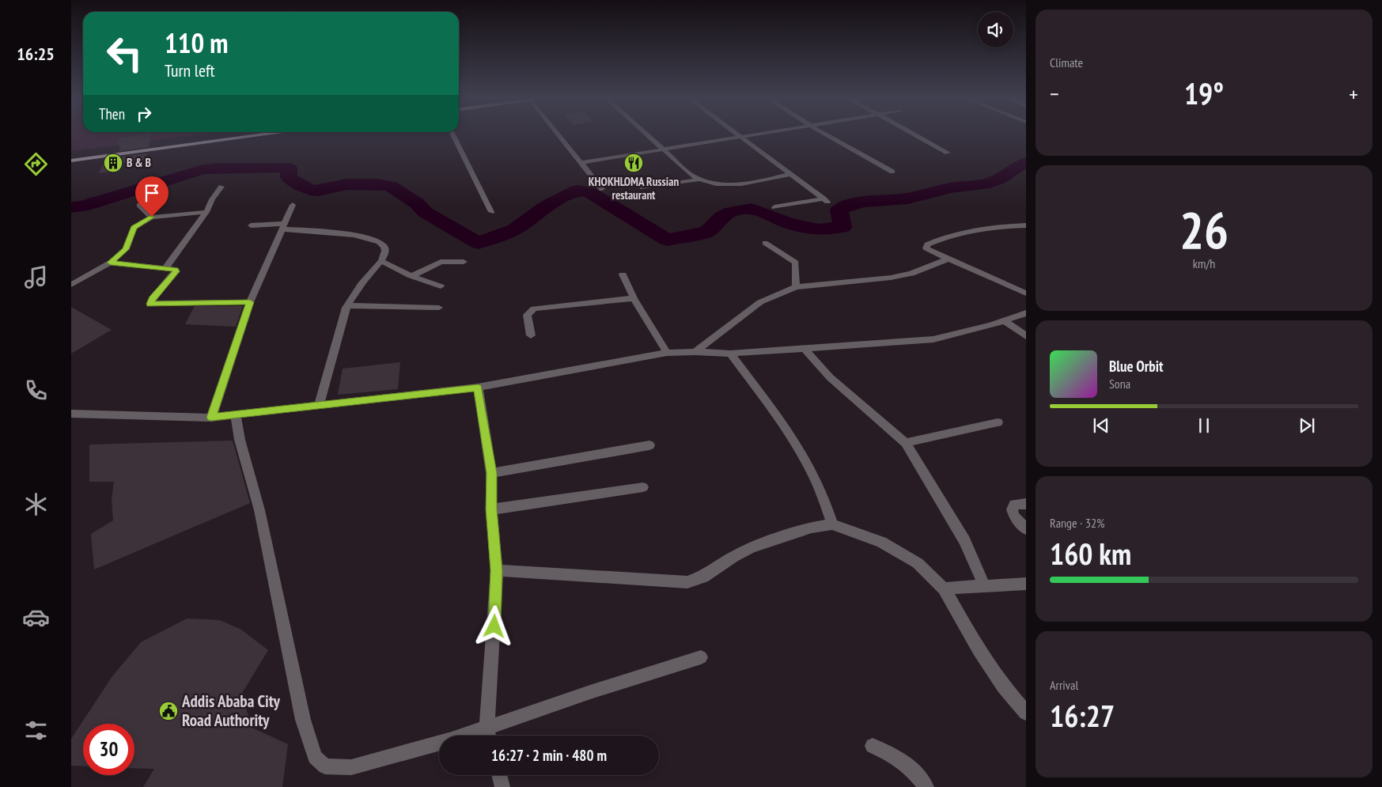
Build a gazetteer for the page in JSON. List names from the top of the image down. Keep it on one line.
{"places":{"building":["B & B"],"restaurant":["KHOKHLOMA Russian restaurant"],"public building":["Addis Ababa City Road Authority"]},"page":{"tabs":"16:25","tile":["Climate",["26","km/h"],["Range · 32%","160 km"],["Arrival","16:27"]],"turn":["110 m","Turn left"],"heat":["−","19°","+"],"then":"Then","song":["Blue Orbit","Sona"],"limit":"30","trip":"16:27 · 2 min · 480 m"}}
